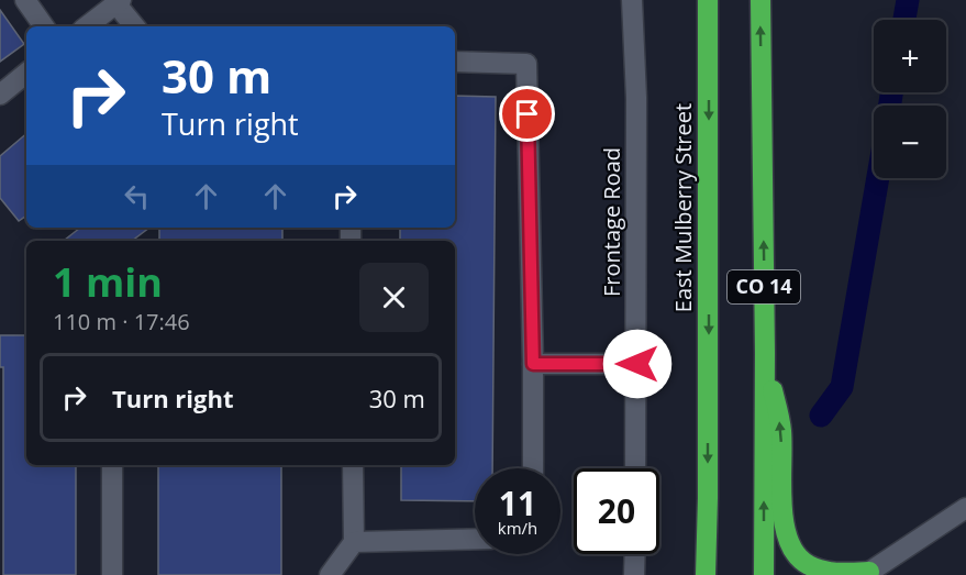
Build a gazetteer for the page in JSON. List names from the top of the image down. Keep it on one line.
{"streets":{"highway":["East Mulberry Street","CO 14"],"street":["Frontage Road"]},"page":{"map_buttons":["+","−"],"turn":["30 m","Turn right"],"heading":["1 min","110 m · 17:46"],"list":[{"name":"Turn right","value":"30 m"}],"speed":"11 km/h","limit":"20"}}
